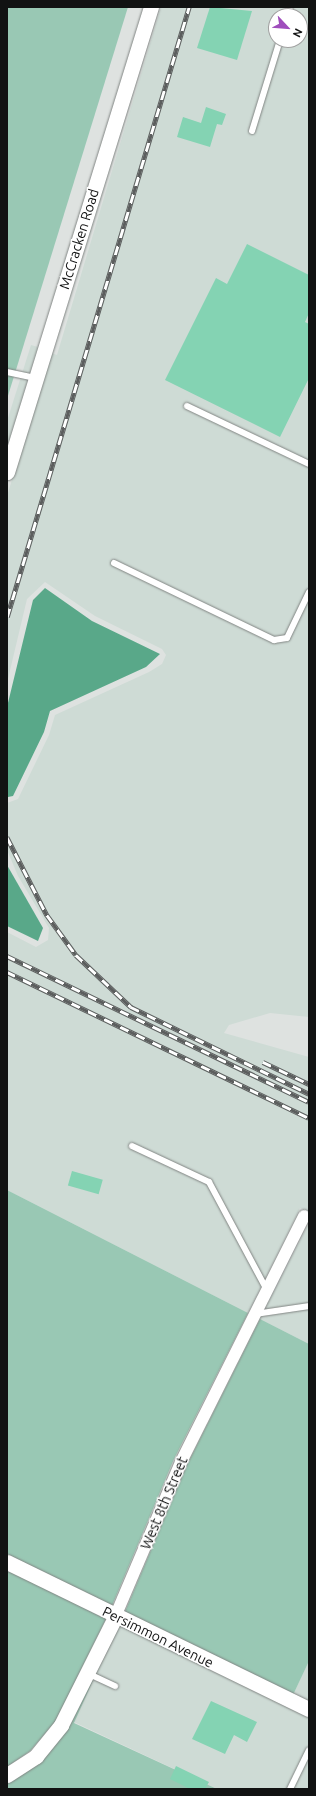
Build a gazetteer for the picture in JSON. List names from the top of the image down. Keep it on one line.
{"streets":{"street":["McCracken Road","West 8th Street","Persimmon Avenue"]},"crossings":[["West 8th Street","Persimmon Avenue"]],"north":"bottom right"}
